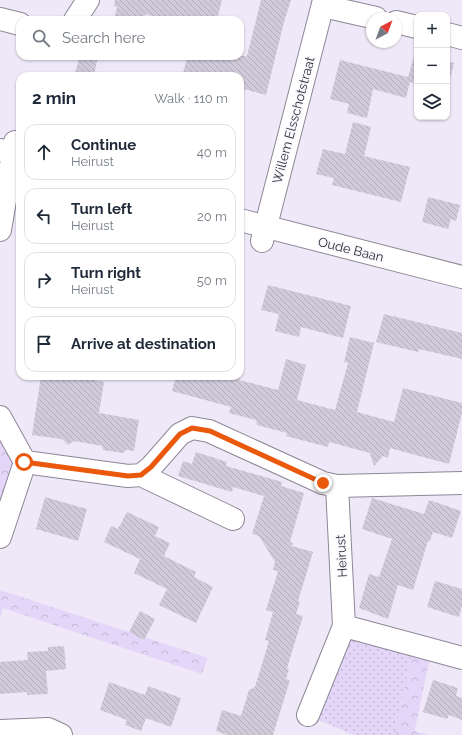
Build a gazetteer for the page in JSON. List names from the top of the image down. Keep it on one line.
{"streets":{"street":["Willem Elsschotstraat","Oude Baan","Heirust"]},"crossings":[["Willem Elsschotstraat","Oude Baan"]],"north":"top right","page":{"map_buttons":["+","−"],"search":"Search here","heading":["2 min","Walk · 110 m"],"list":[["Continue","Heirust","40 m"],["Turn left","Heirust","20 m"],["Turn right","Heirust","50 m"],"Arrive at destination"]}}
